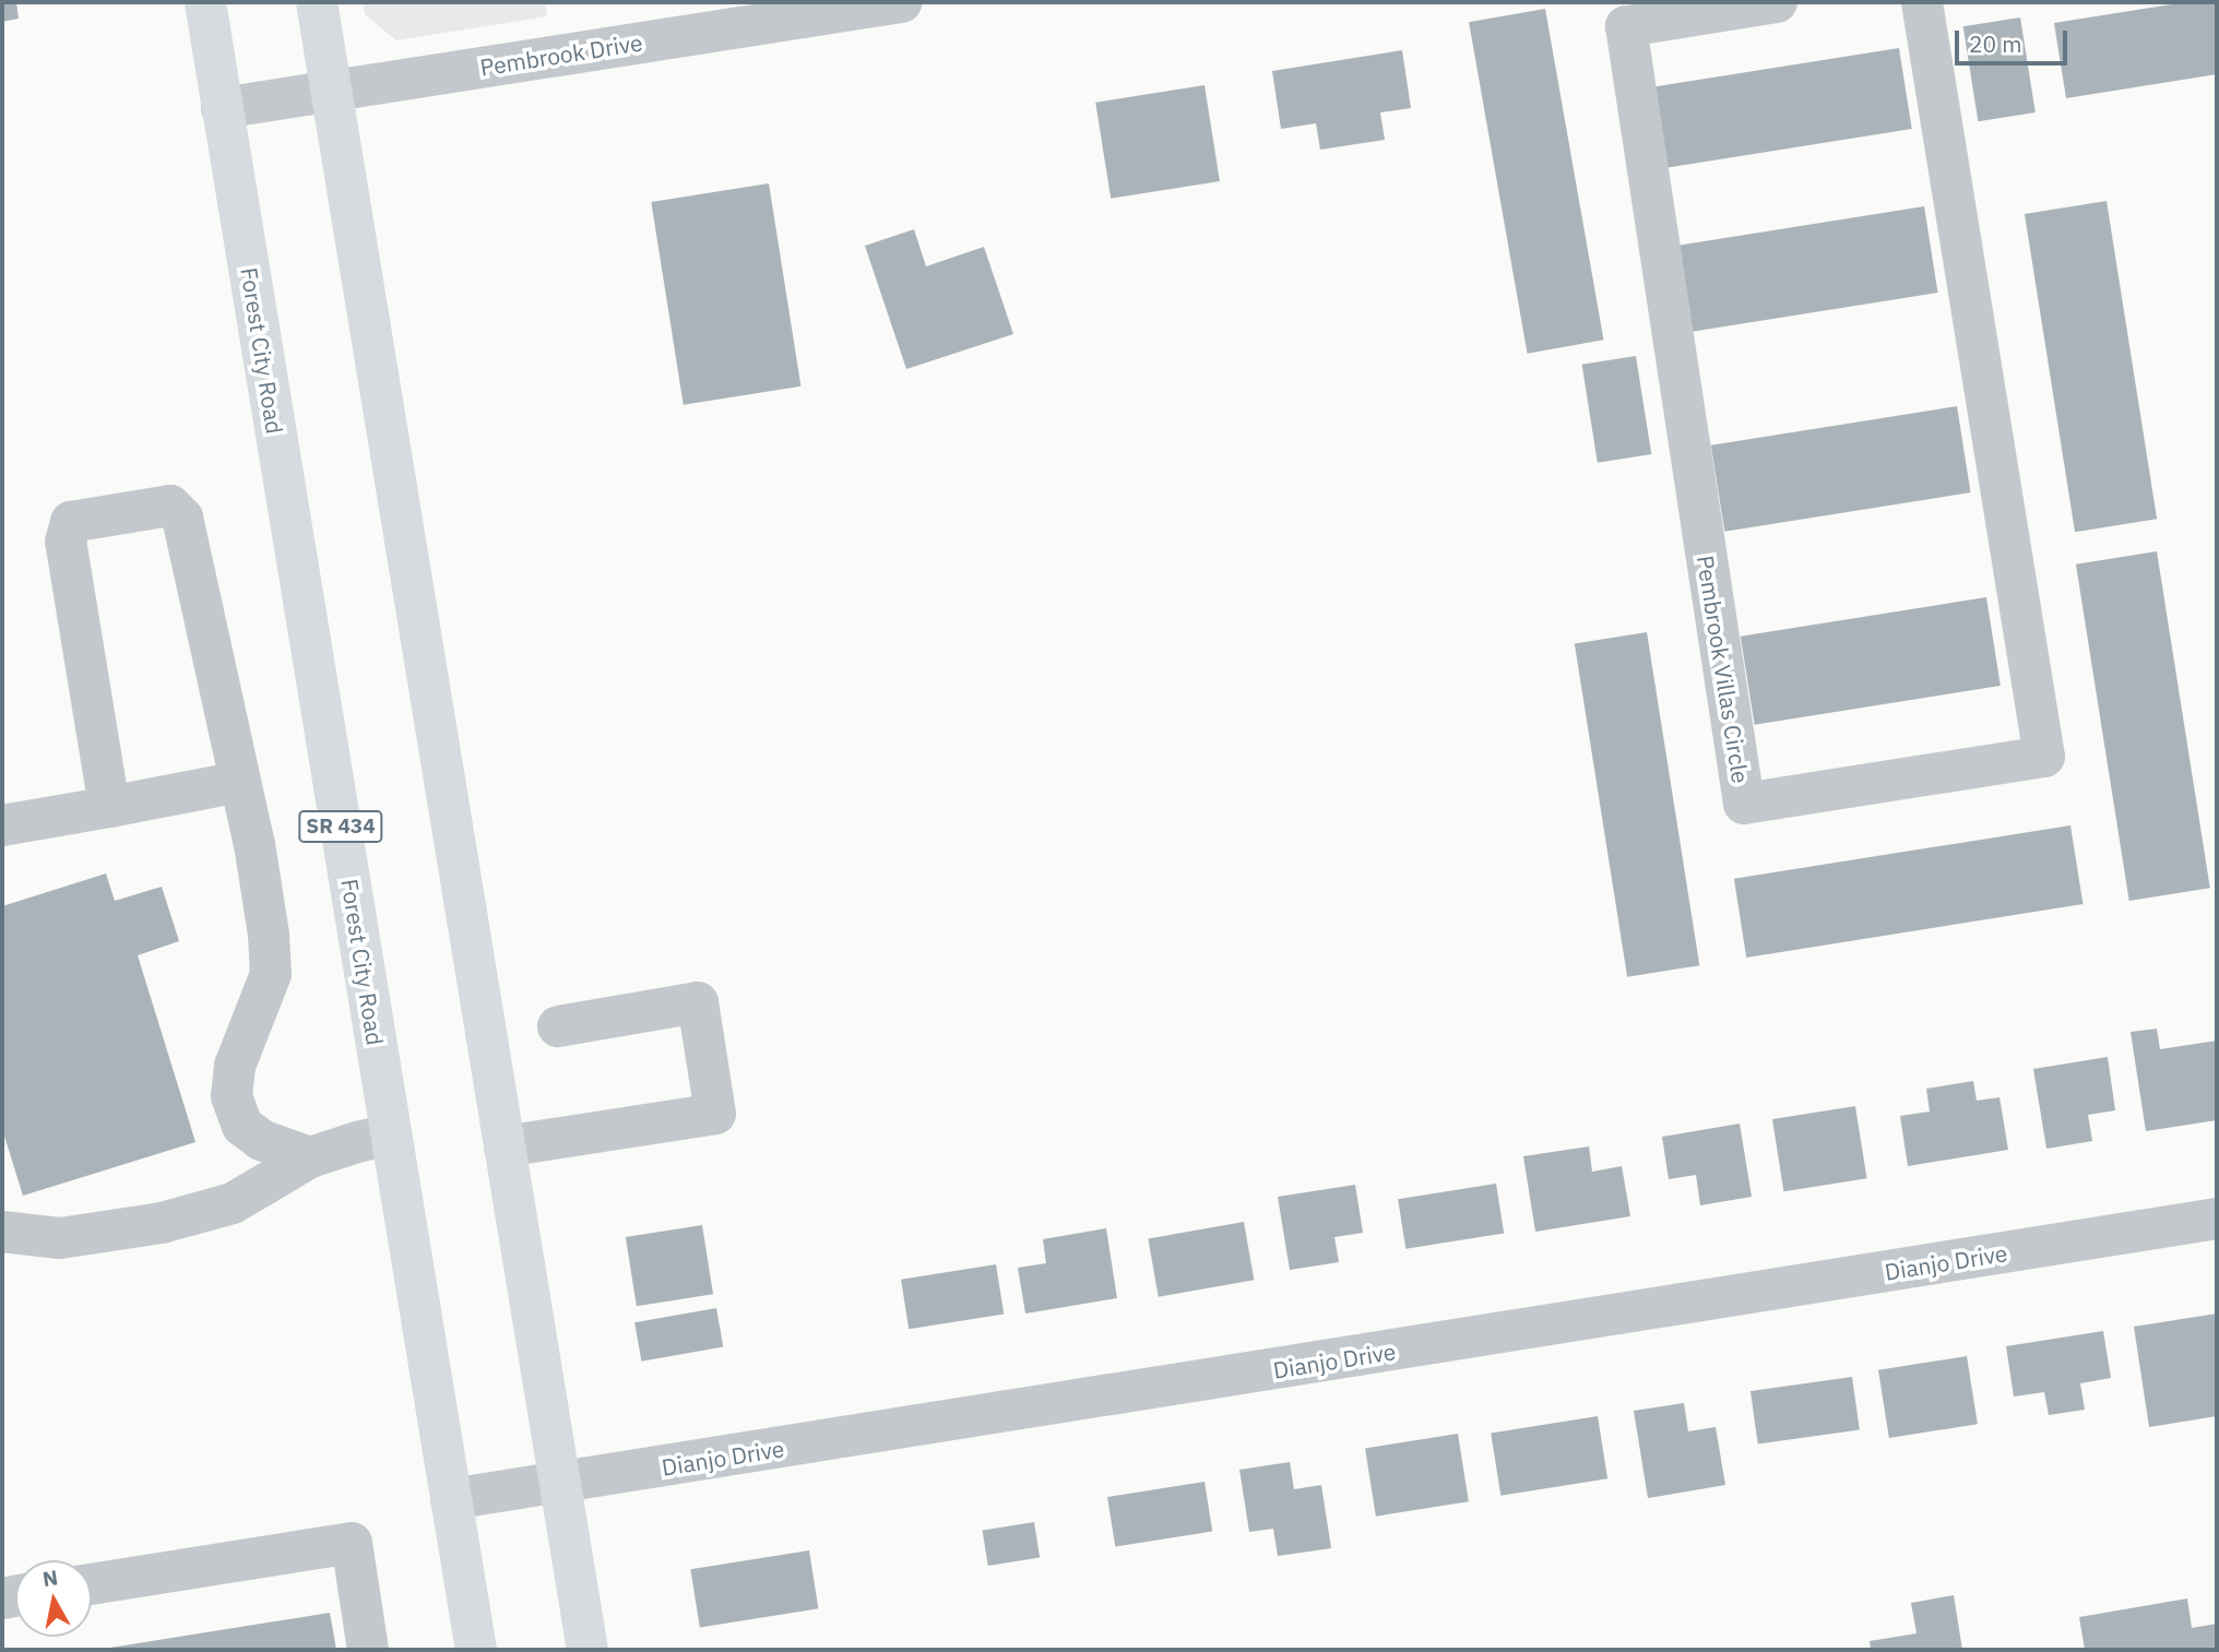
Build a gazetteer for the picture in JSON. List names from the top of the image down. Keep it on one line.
{"streets":{"main road":["Forest City Road","SR 434"],"street":["Pembrook Drive","Pembrook Villas Circle","Dianjo Drive"]},"crossings":[["Pembrook Drive","Forest City Road"],["Forest City Road","Dianjo Drive"]],"scale_bar":"20 m","north":"top"}
